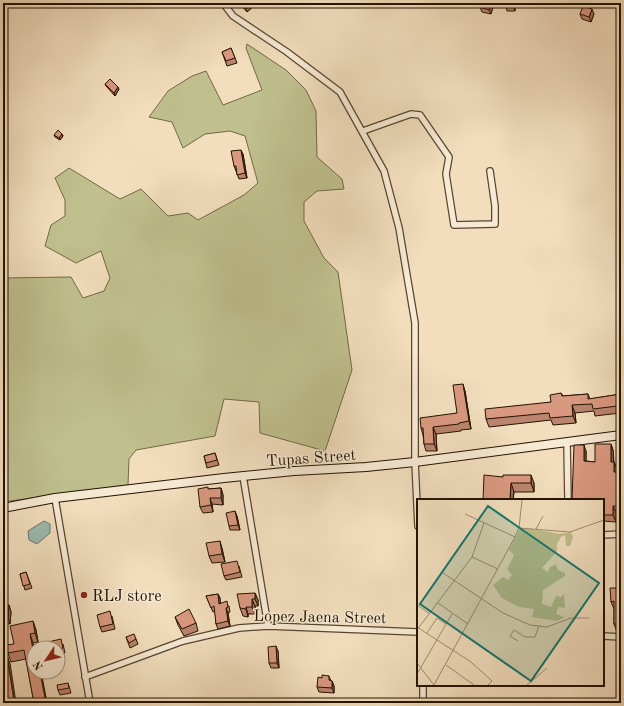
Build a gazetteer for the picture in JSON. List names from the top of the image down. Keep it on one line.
{"streets":{"street":["Tupas Street","Lopez Jaena Street"]},"places":["RLJ store"],"north":"bottom left"}
